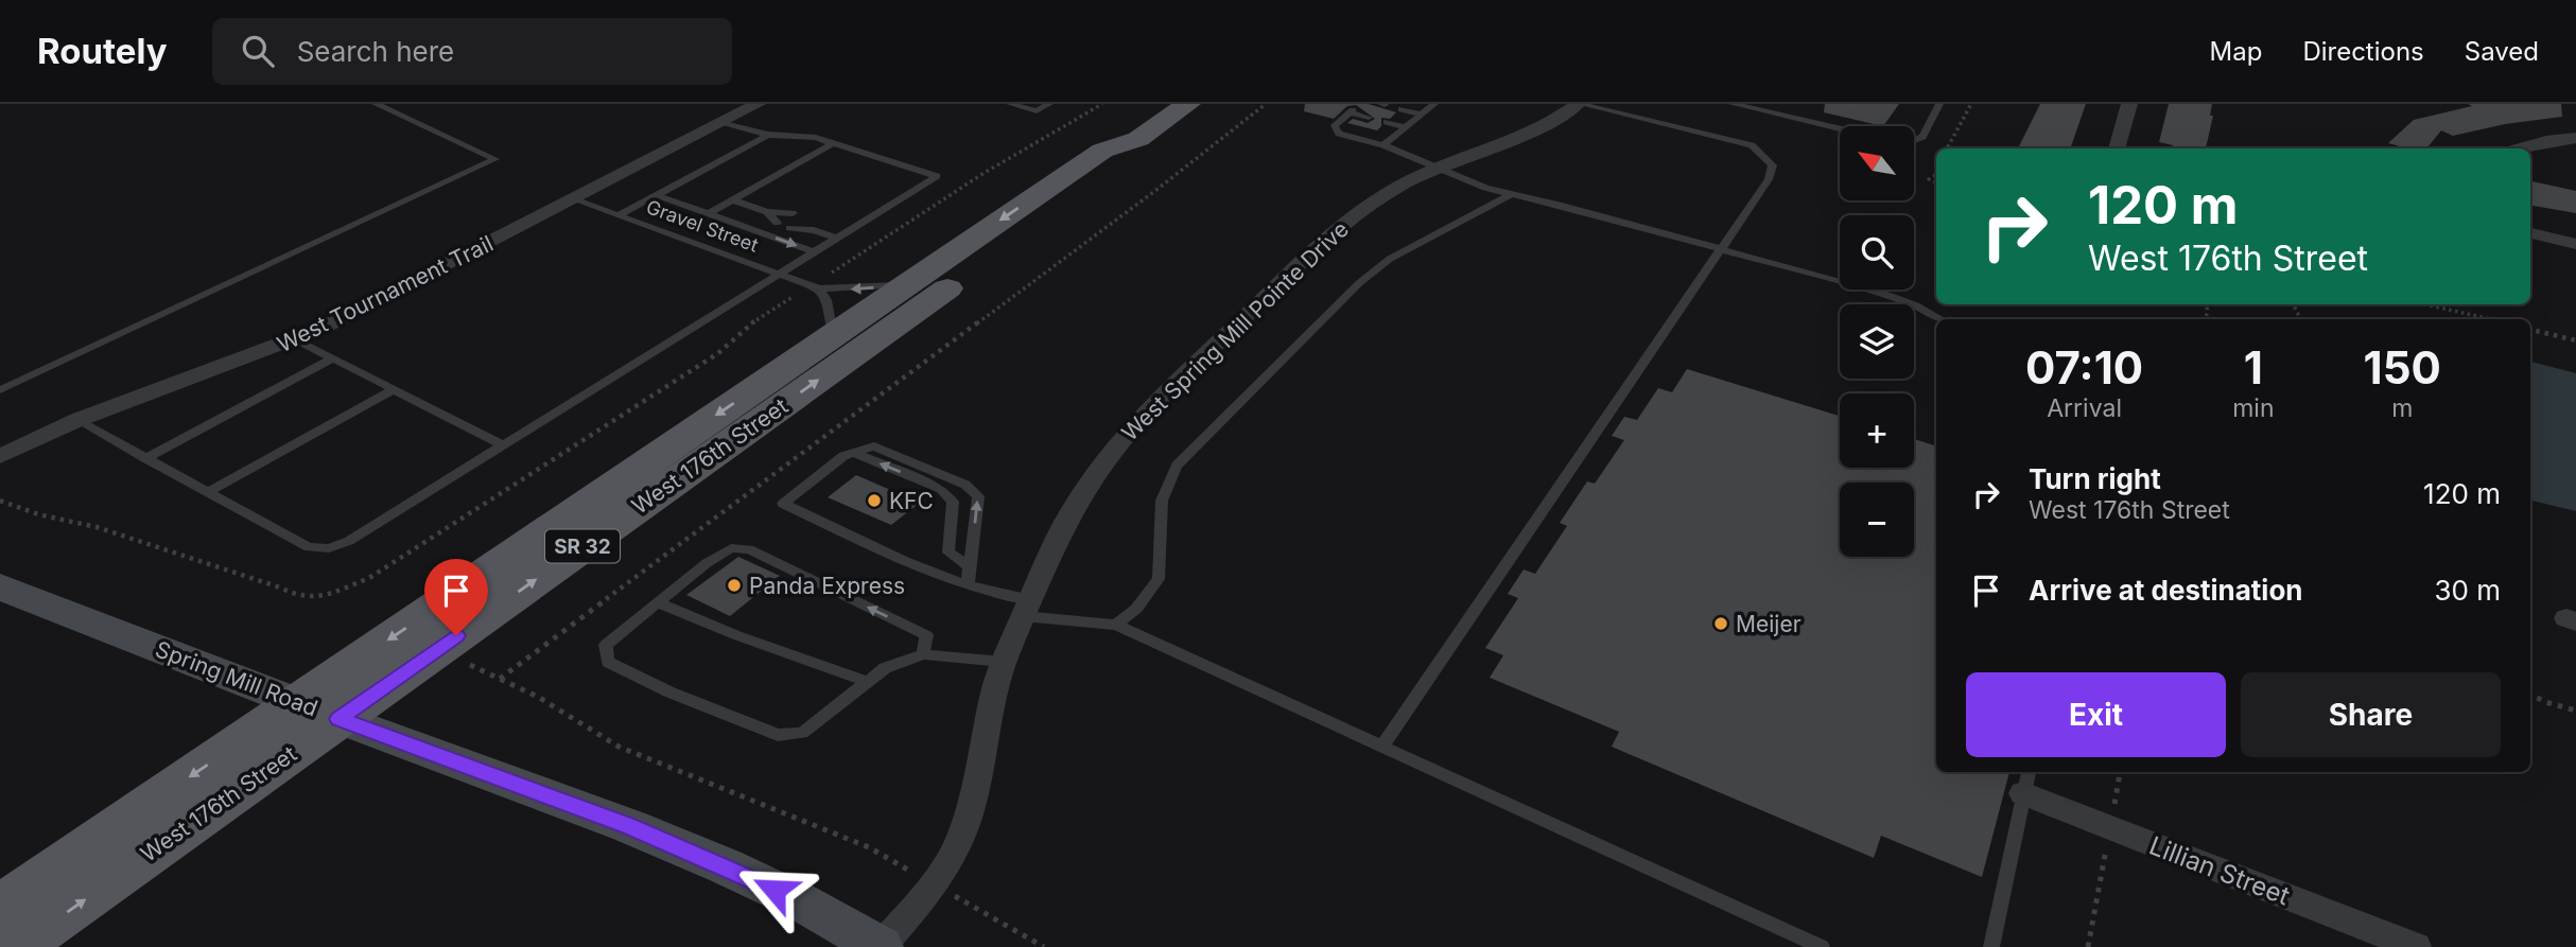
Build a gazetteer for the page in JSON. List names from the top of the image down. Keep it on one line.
{"streets":{"main road":["West 176th Street","SR 32"],"street":["West Tournament Trail","West Spring Mill Pointe Drive","Spring Mill Road","Lillian Street"],"lane":["Gravel Street"]},"crossings":[["Gravel Street","West Tournament Trail"],["Gravel Street","West 176th Street"],["West Spring Mill Pointe Drive","Spring Mill Road"],["West 176th Street","Spring Mill Road"]],"places":["KFC","Panda Express","Meijer"],"north":"top left","page":{"header":"Routely","search":"Search here","nav":["Map","Directions","Saved"],"map_buttons":["+","−"],"turn":["120 m","West 176th Street"],"eta":["07:10","Arrival","1","min","150","m"],"list":[{"name":"Turn right","note":"West 176th Street","value":"120 m"},{"name":"Arrive at destination","value":"30 m"}],"buttons":["Exit","Share"]}}
